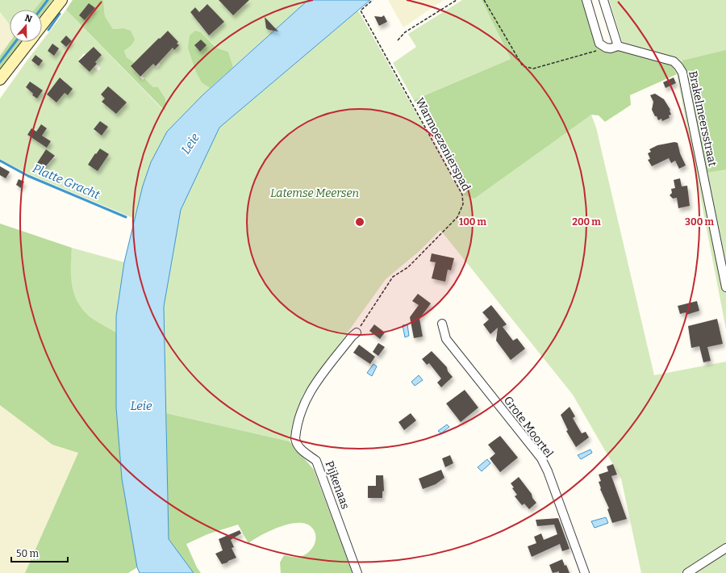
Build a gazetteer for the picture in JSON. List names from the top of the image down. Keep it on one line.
{"streets":{"street":["Brakelmeersstraat","Grote Moortel","Pijkenaas"],"path":["Warmoezenierspad"]},"crossings":[["Warmoezenierspad","Pijkenaas"]],"water":["Leie","Platte Gracht"],"parks":["Latemse Meersen"],"scale_bar":"50 m","north":"top","rings":["100 m","200 m","300 m"]}
